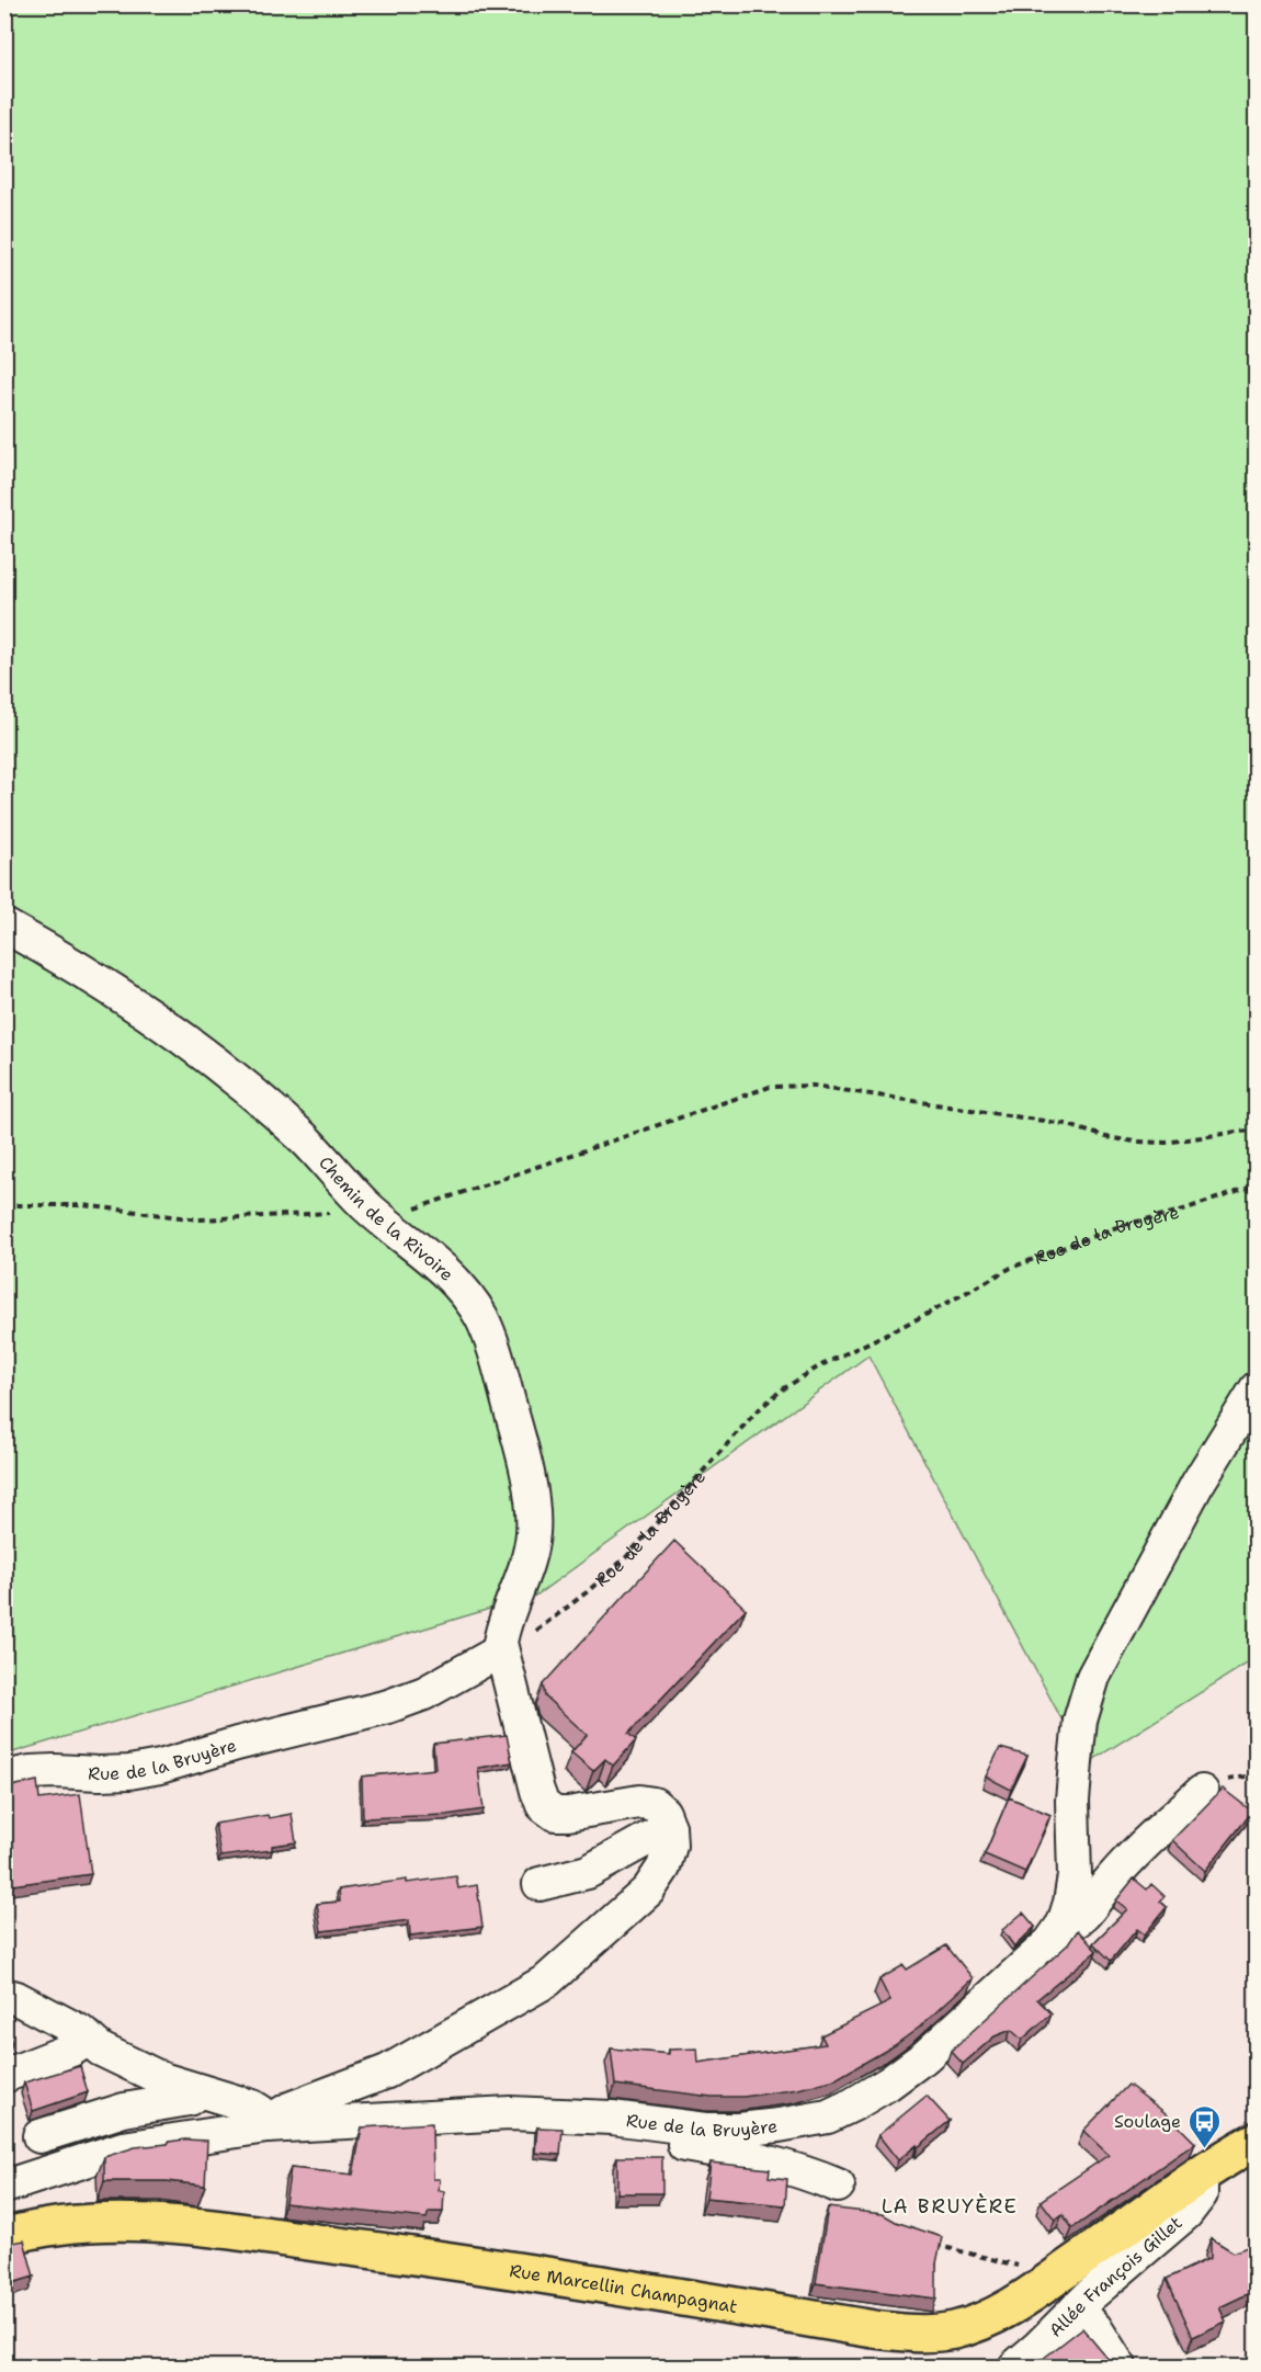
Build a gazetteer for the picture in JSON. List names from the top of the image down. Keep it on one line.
{"streets":{"main road":["Rue Marcellin Champagnat"],"street":["Chemin de la Rivoire","Rue de la Bruyère","Allée François Gillet"]},"crossings":[["Chemin de la Rivoire","Rue de la Bruyère"],["Allée François Gillet","Rue Marcellin Champagnat"]],"districts":["LA BRUYÈRE"],"places":{"bus stop":["Soulage"]}}
